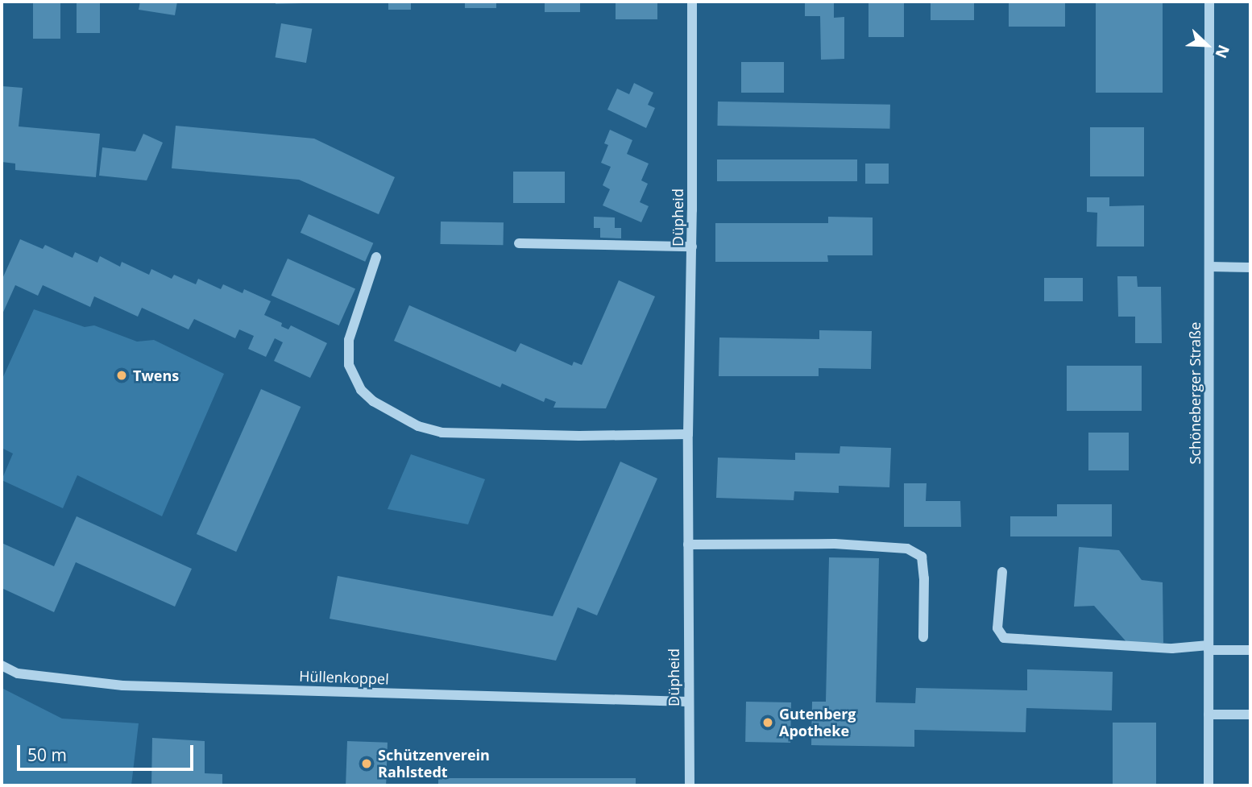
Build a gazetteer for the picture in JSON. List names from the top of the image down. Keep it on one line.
{"streets":{"street":["Düpheid","Schöneberger Straße","Hüllenkoppel"]},"crossings":[["Düpheid","Hüllenkoppel"]],"places":["Twens","Gutenberg Apotheke","Schützenverein Rahlstedt"],"scale_bar":"50 m","north":"bottom right"}
